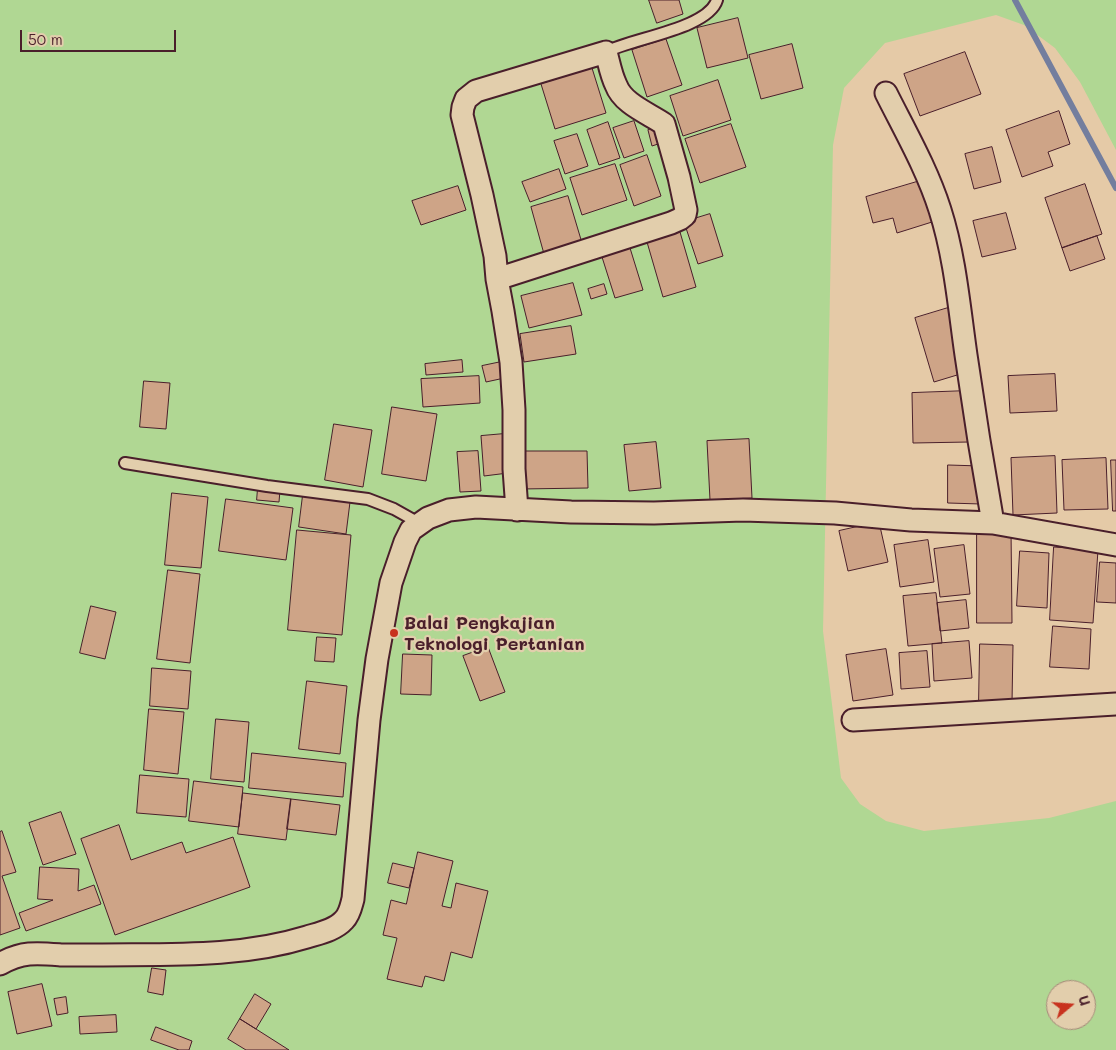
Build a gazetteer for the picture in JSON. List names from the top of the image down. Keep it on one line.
{"places":["Balai Pengkajian Teknologi Pertanian"],"scale_bar":"50 m","north":"right"}
